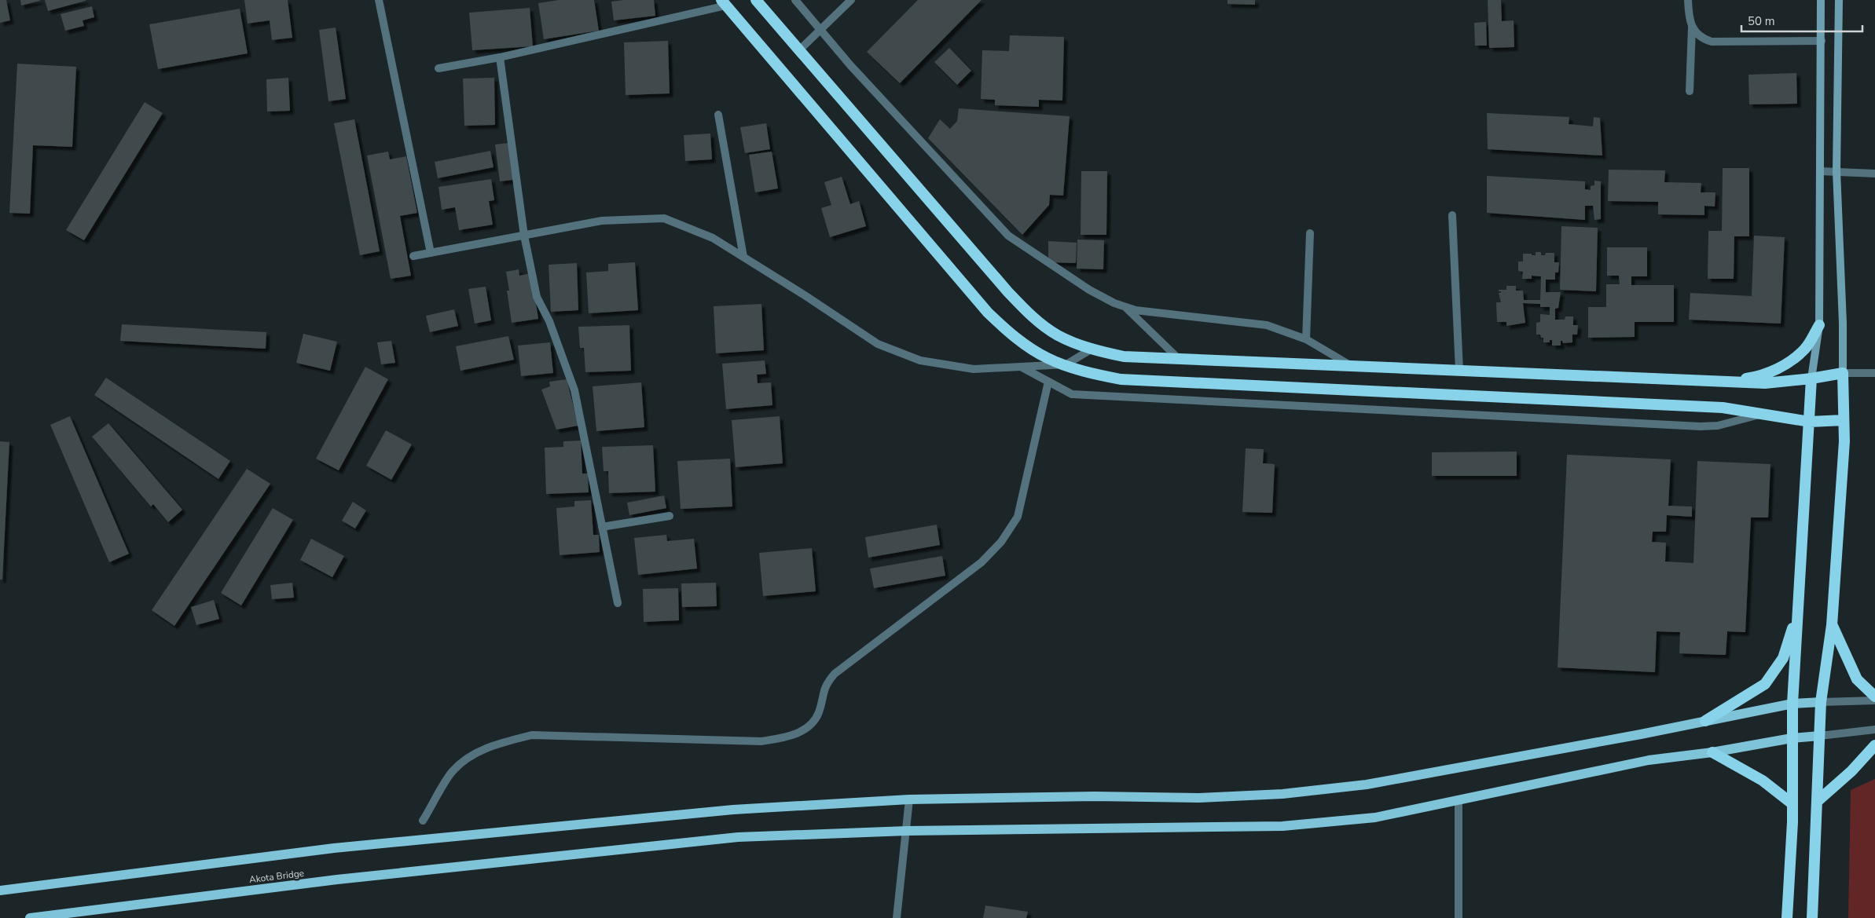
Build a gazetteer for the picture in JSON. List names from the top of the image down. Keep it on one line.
{"streets":{"main road":["Akota Bridge"]},"scale_bar":"50 m"}
